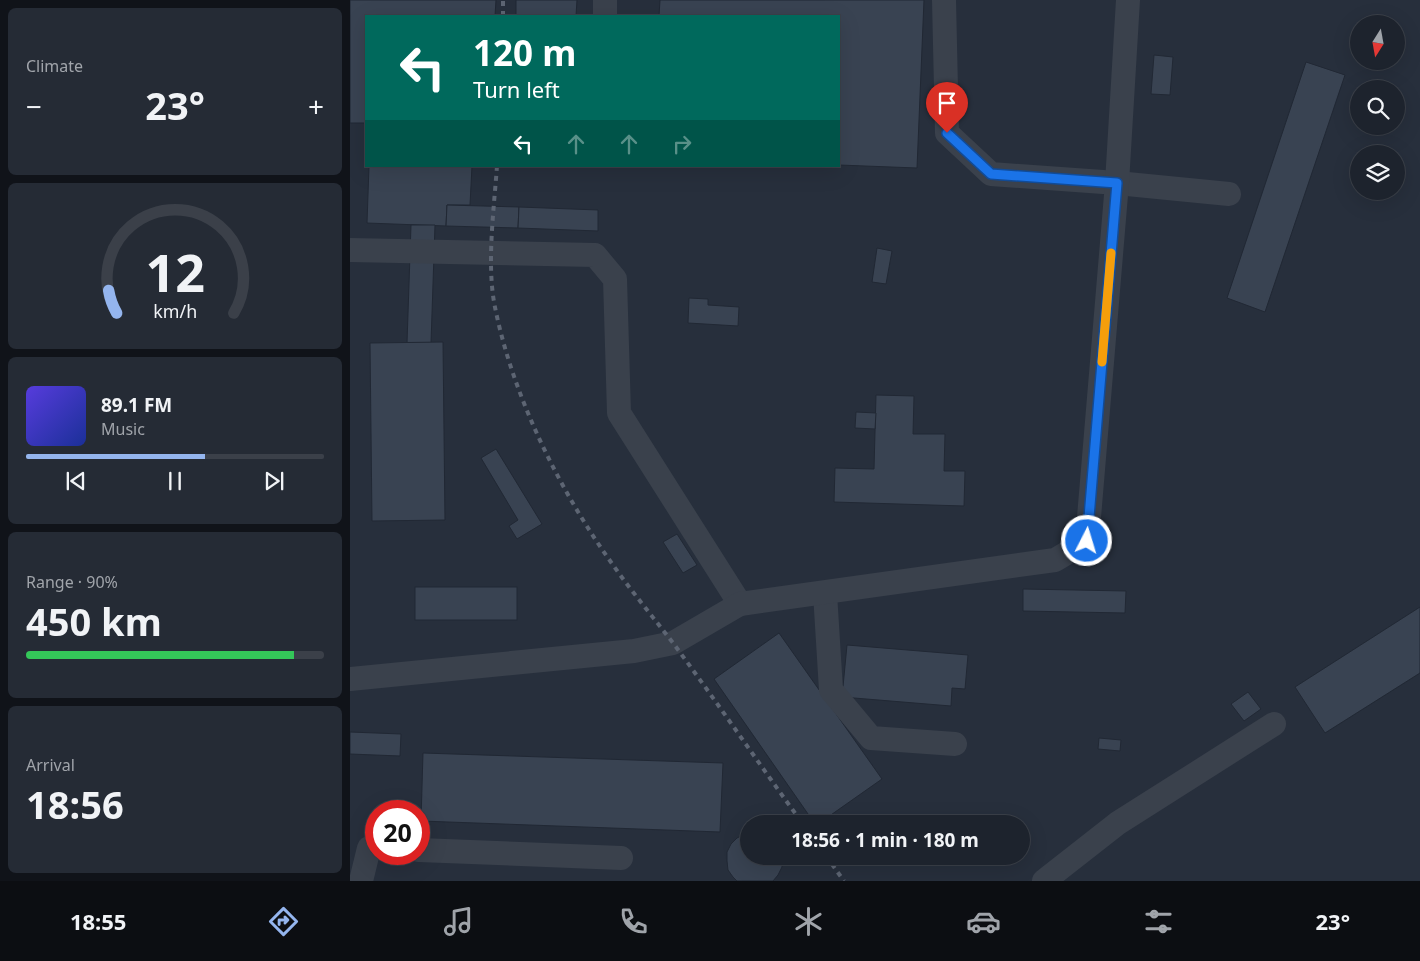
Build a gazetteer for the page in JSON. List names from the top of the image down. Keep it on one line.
{"north":"bottom","page":{"tile":["Climate",["Range · 90%","450 km"],["Arrival","18:56"]],"turn":["120 m","Turn left"],"heat":["−","23°","+"],"song":["89.1 FM","Music"],"limit":"20","trip":"18:56 · 1 min · 180 m","tabs":["18:55","23°"],"gauge":["12","km/h"]}}
